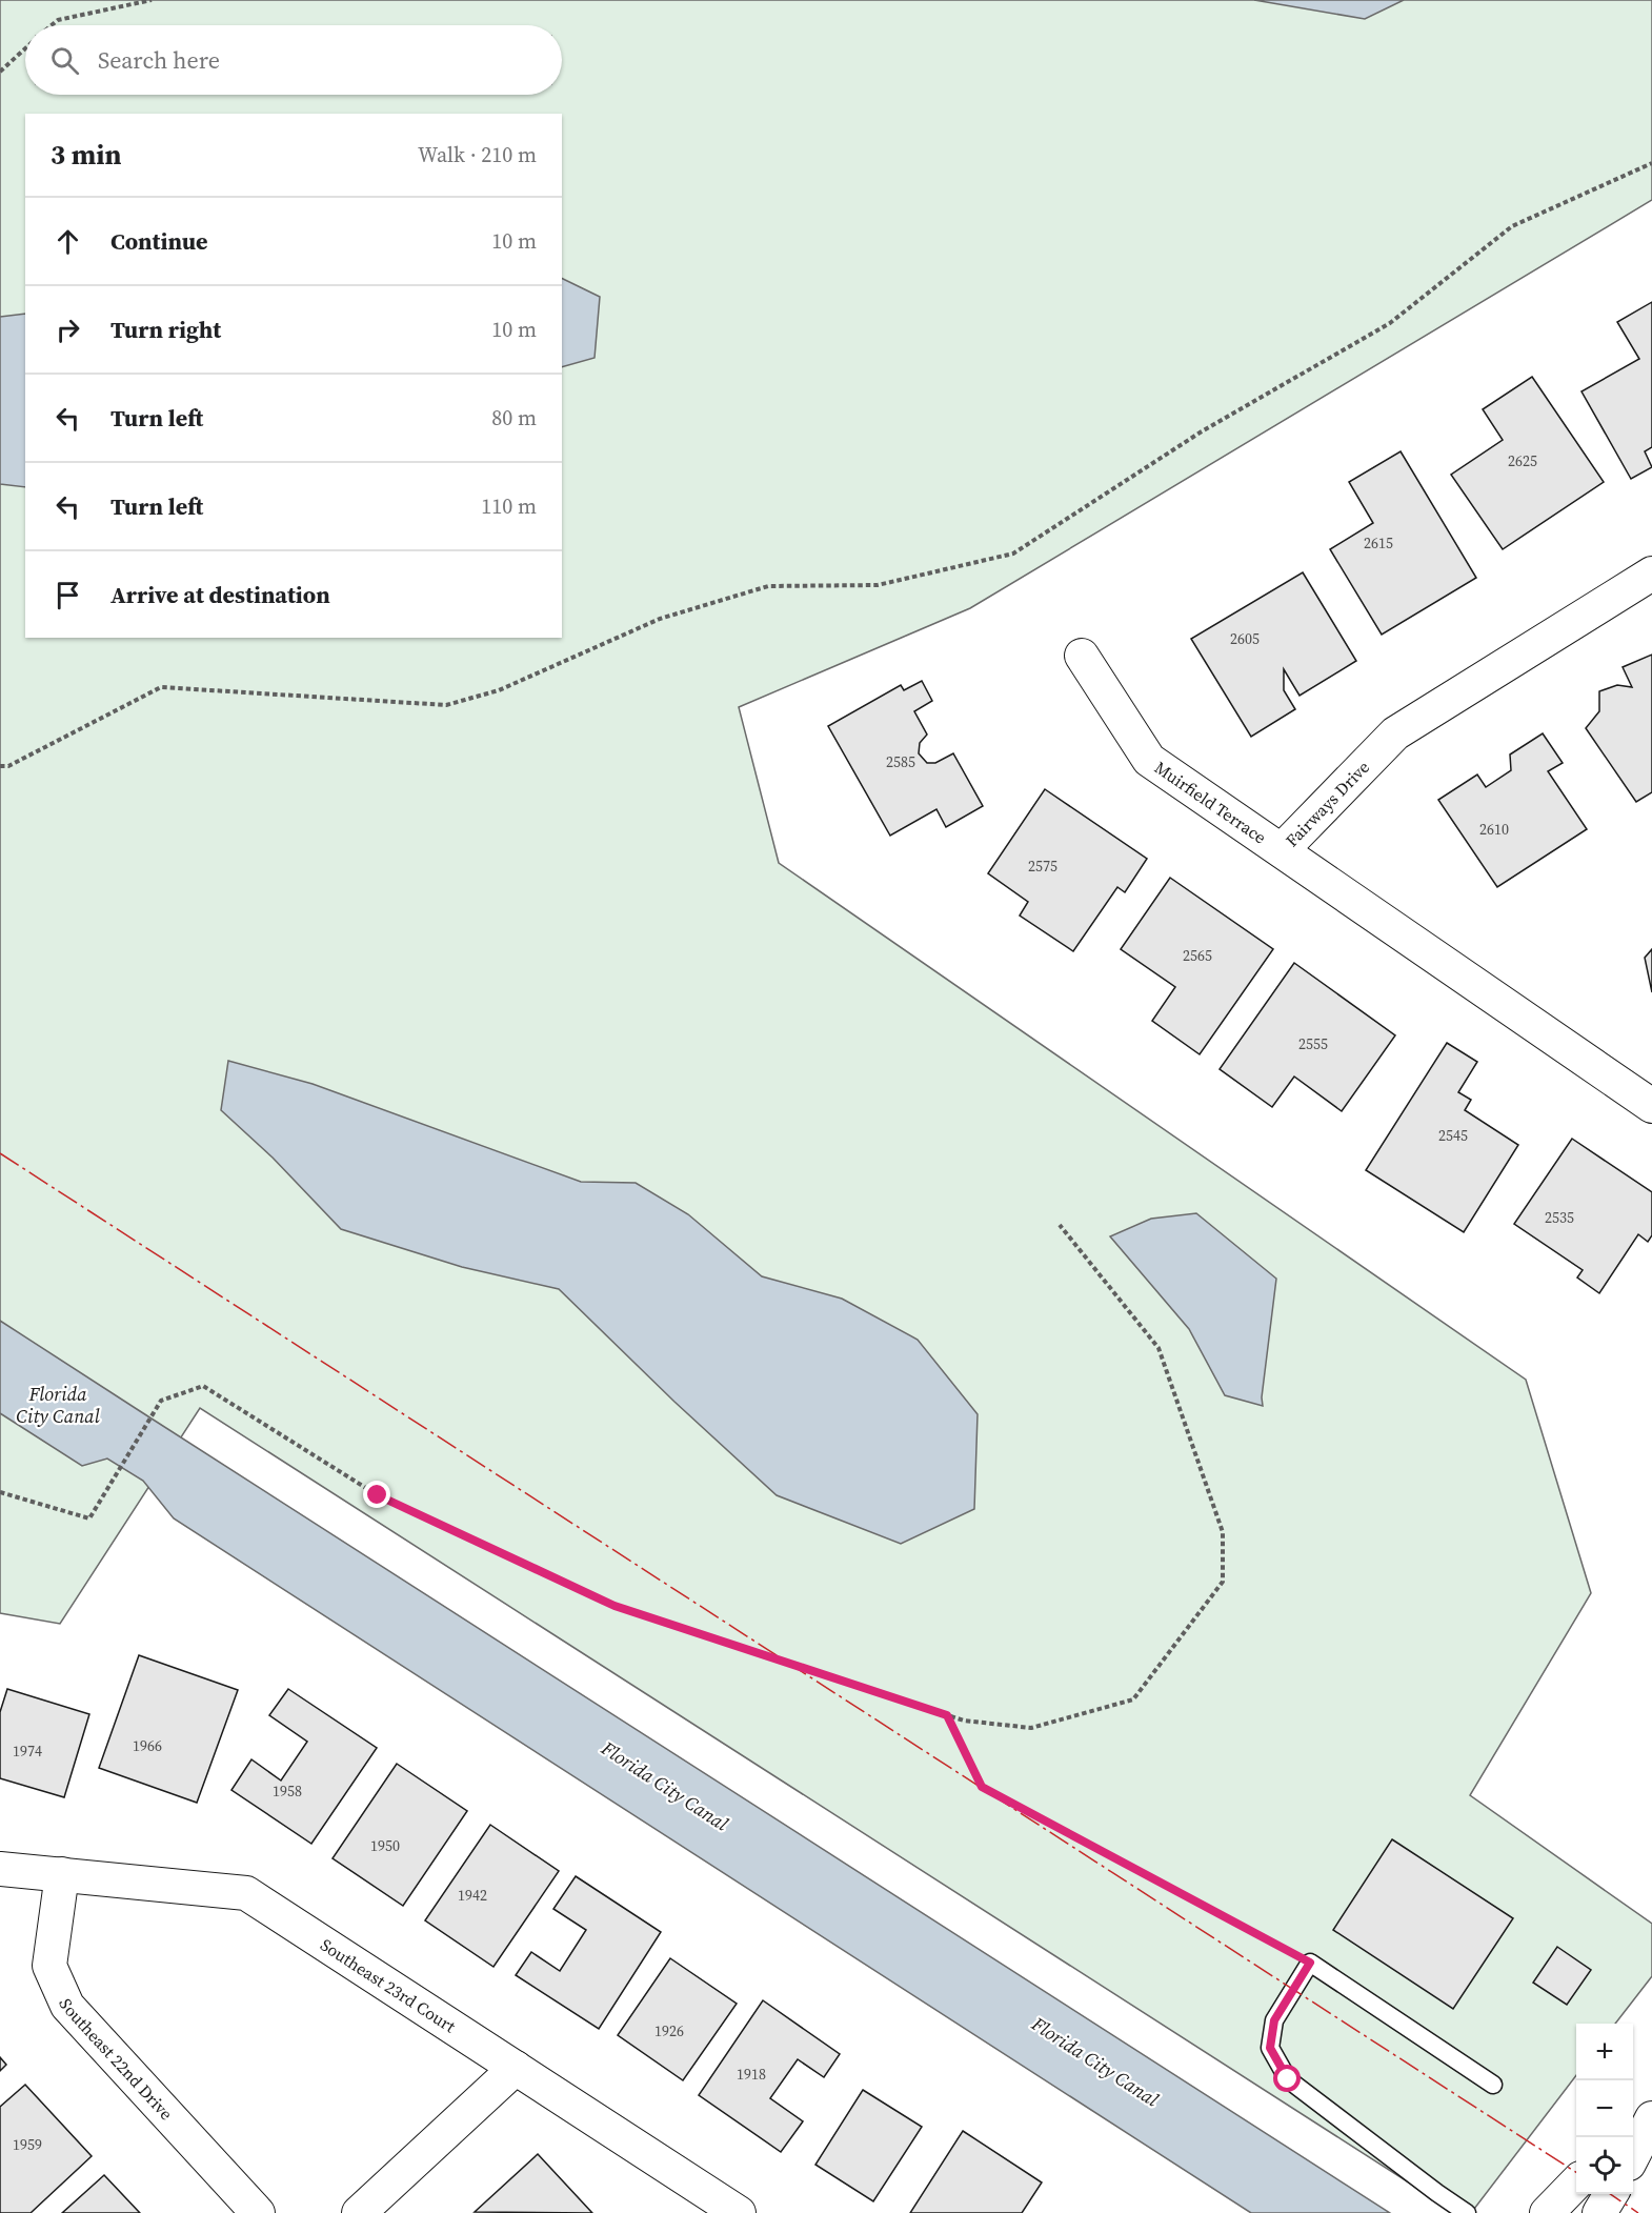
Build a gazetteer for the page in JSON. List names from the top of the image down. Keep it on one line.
{"streets":{"street":["Muirfield Terrace","Fairways Drive","Southeast 23rd Court","Southeast 22nd Drive"]},"crossings":[["Muirfield Terrace","Fairways Drive"],["Southeast 23rd Court","Southeast 22nd Drive"]],"water":["Florida City Canal"],"house_numbers":["2625","2615","2605","2585","2610","2575","2565","2555","2545","2535","1966","1974","1958","1950","1942","1926","1918","1959"],"page":{"search":"Search here","heading":["3 min","Walk · 210 m"],"list":[["Continue","10 m"],["Turn right","10 m"],["Turn left","80 m"],["Turn left","110 m"],"Arrive at destination"],"map_buttons":["+","−"]}}
